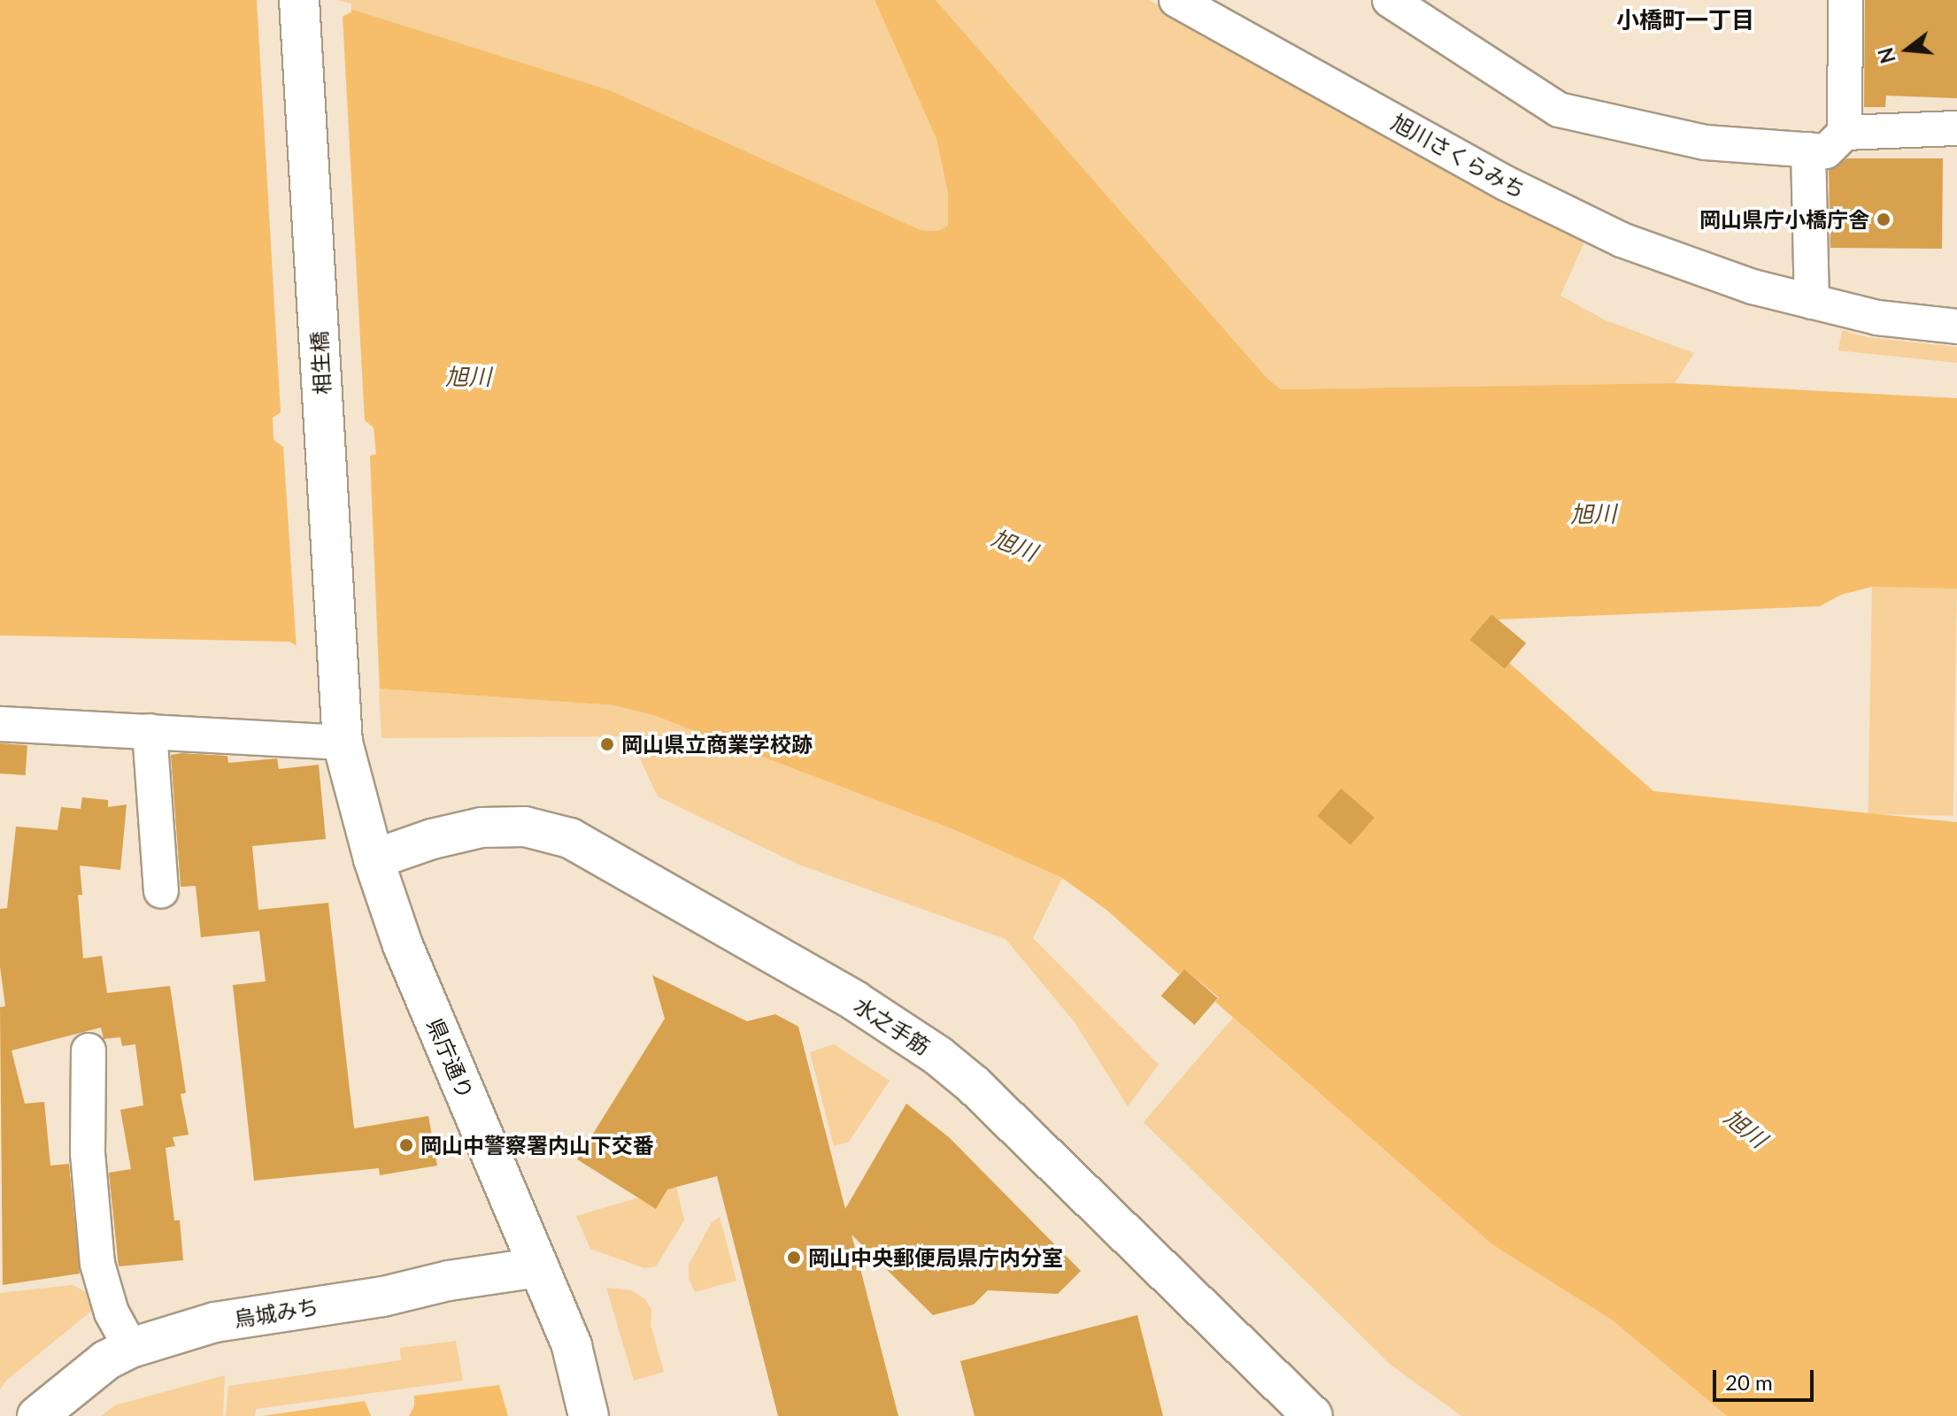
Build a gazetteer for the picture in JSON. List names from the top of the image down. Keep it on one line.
{"streets":{"street":["旭川さくらみち","相生橋","水之手筋","県庁通り","烏城みち"]},"crossings":[["相生橋","水之手筋"],["相生橋","県庁通り"],["水之手筋","県庁通り"],["県庁通り","烏城みち"]],"districts":["小橋町一丁目"],"water":["旭川"],"places":["岡山県庁小橋庁舎","岡山県立商業学校跡","岡山中警察署内山下交番","岡山中央郵便局県庁内分室"],"scale_bar":"20 m","north":"left"}
